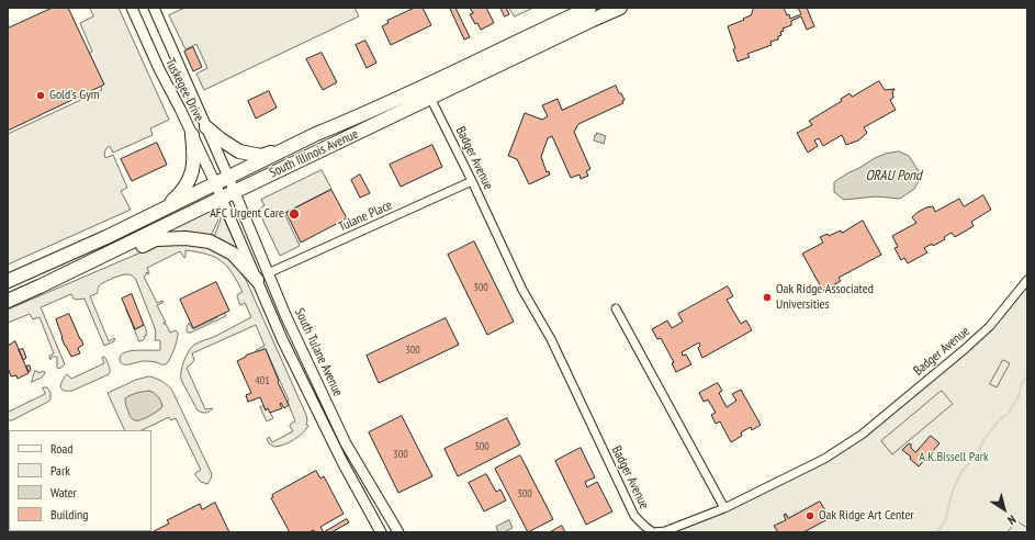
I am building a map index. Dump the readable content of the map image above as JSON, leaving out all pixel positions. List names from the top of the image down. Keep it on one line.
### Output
{"streets":{"highway":["South Illinois Avenue"],"main road":["Tuskegee Drive","South Tulane Avenue"],"street":["Badger Avenue","Tulane Place"]},"crossings":[["Tuskegee Drive","South Illinois Avenue"],["Tuskegee Drive","South Tulane Avenue"],["South Illinois Avenue","Badger Avenue"],["South Illinois Avenue","South Tulane Avenue"],["Badger Avenue","Tulane Place"],["Tulane Place","South Tulane Avenue"]],"water":["ORAU Pond"],"parks":["A.K.Bissell Park"],"places":["Gold's Gym","AFC Urgent Care","Oak Ridge Associated Universities","Oak Ridge Art Center"],"house_numbers":["300","300","401","300","300","300"],"legend":["Road","Park","Water","Building"],"north":"bottom right"}
